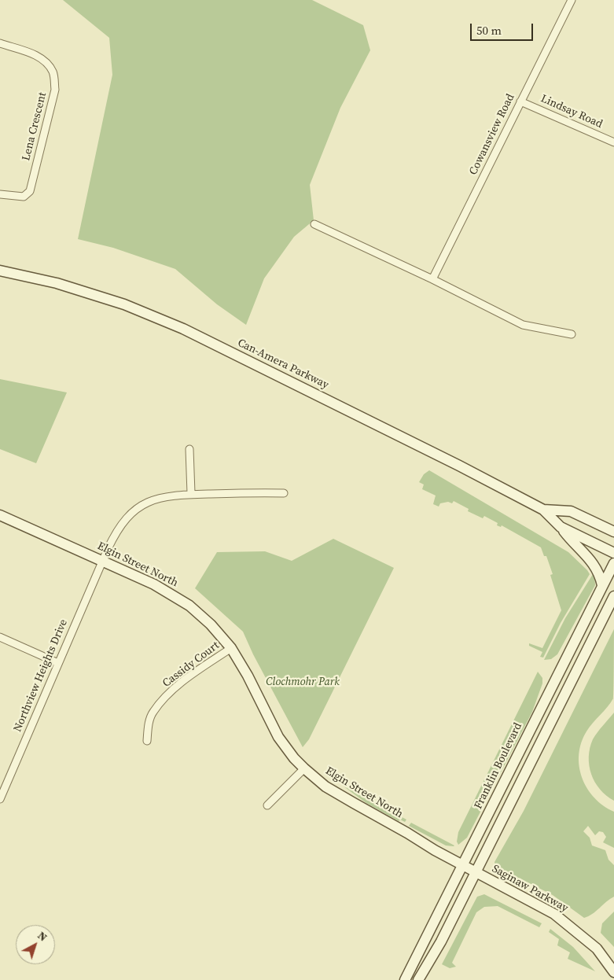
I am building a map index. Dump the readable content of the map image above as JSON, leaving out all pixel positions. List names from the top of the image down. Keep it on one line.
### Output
{"streets":{"main road":["Can-Amera Parkway","Elgin Street North","Franklin Boulevard","Saginaw Parkway"],"street":["Lindsay Road","Lena Crescent","Cowansview Road","Cassidy Court","Northview Heights Drive"]},"crossings":[["Lindsay Road","Cowansview Road"],["Elgin Street North","Cassidy Court"],["Elgin Street North","Northview Heights Drive"],["Elgin Street North","Franklin Boulevard"],["Elgin Street North","Saginaw Parkway"],["Franklin Boulevard","Saginaw Parkway"]],"parks":["Clochmohr Park"],"scale_bar":"50 m","north":"top right"}
